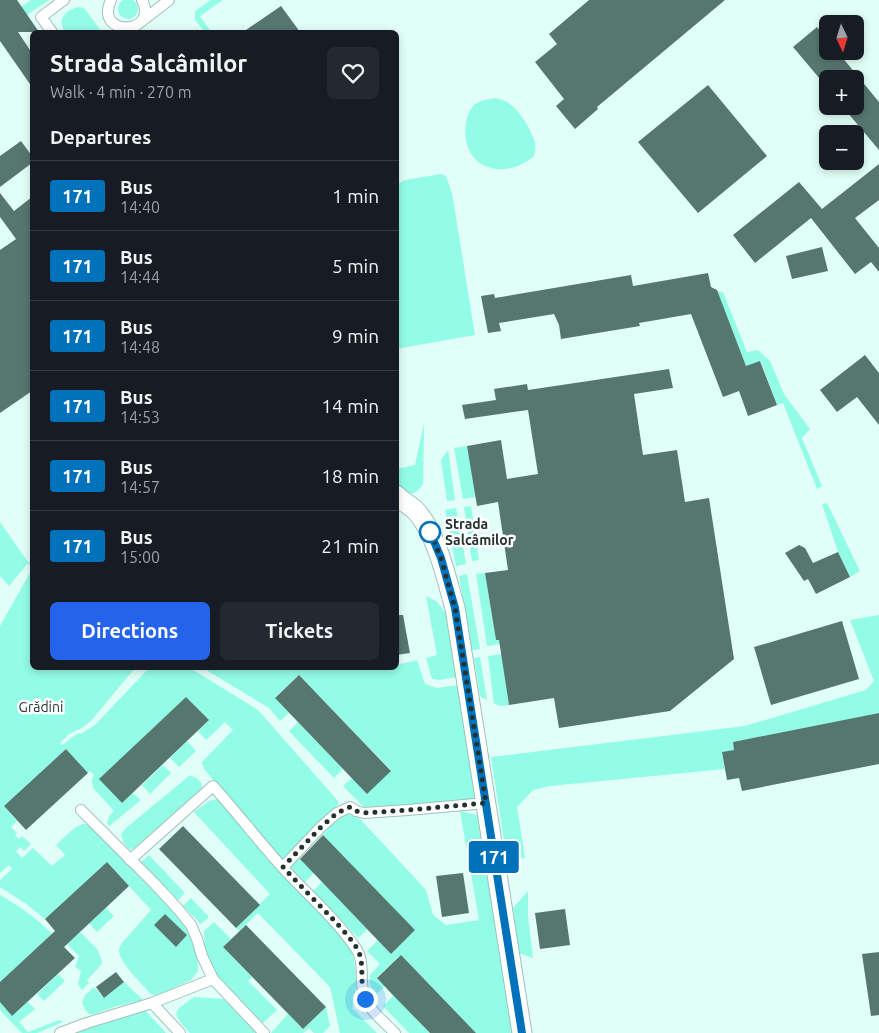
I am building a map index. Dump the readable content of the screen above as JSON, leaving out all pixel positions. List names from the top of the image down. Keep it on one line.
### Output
{"parks":["Grădini"],"places":["Strada Salcâmilor"],"lines":["bus line 171"],"north":"bottom","page":{"on_map":"171","map_buttons":["+","−"],"heading":[["Strada Salcâmilor","Walk · 4 min · 270 m"],"Departures"],"list":[{"mark":"171","name":"Bus","note":"14:40","value":"1 min"},{"mark":"171","name":"Bus","note":"14:44","value":"5 min"},{"mark":"171","name":"Bus","note":"14:48","value":"9 min"},{"mark":"171","name":"Bus","note":"14:53","value":"14 min"},{"mark":"171","name":"Bus","note":"14:57","value":"18 min"},{"mark":"171","name":"Bus","note":"15:00","value":"21 min"}],"buttons":["Directions","Tickets"]}}
